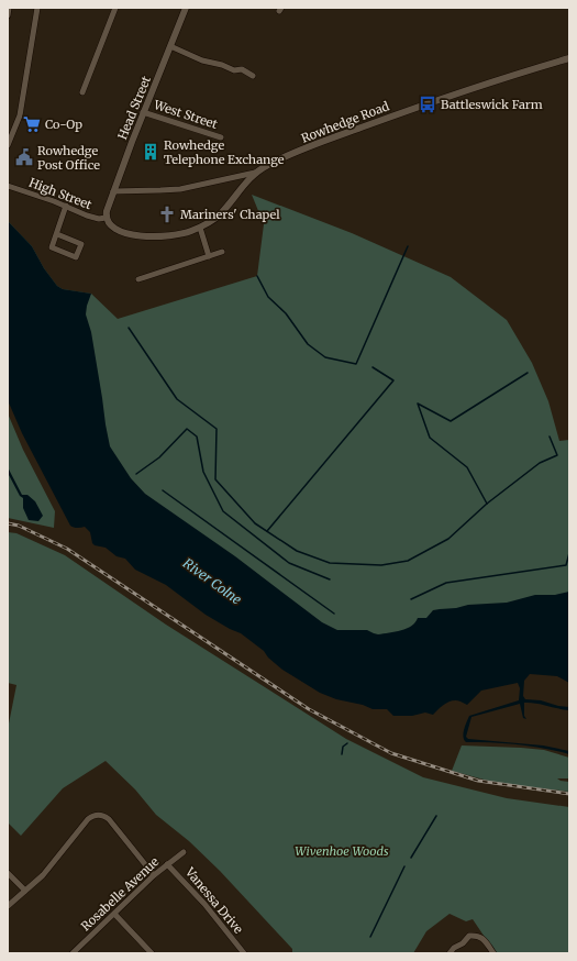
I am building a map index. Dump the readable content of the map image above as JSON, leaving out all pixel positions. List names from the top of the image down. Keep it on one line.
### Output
{"streets":{"street":["Head Street","West Street","Rowhedge Road","High Street","Rosabelle Avenue","Vanessa Drive"]},"crossings":[["Head Street","West Street"],["Head Street","Rowhedge Road"],["Head Street","High Street"],["Rowhedge Road","High Street"],["Rosabelle Avenue","Vanessa Drive"]],"water":["River Colne"],"parks":["Wivenhoe Woods"],"places":{"bus stop":["Battleswick Farm"],"supermarket":["Co-Op"],"building":["Rowhedge Telephone Exchange"],"public building":["Rowhedge Post Office"],"church":["Mariners' Chapel"]}}
